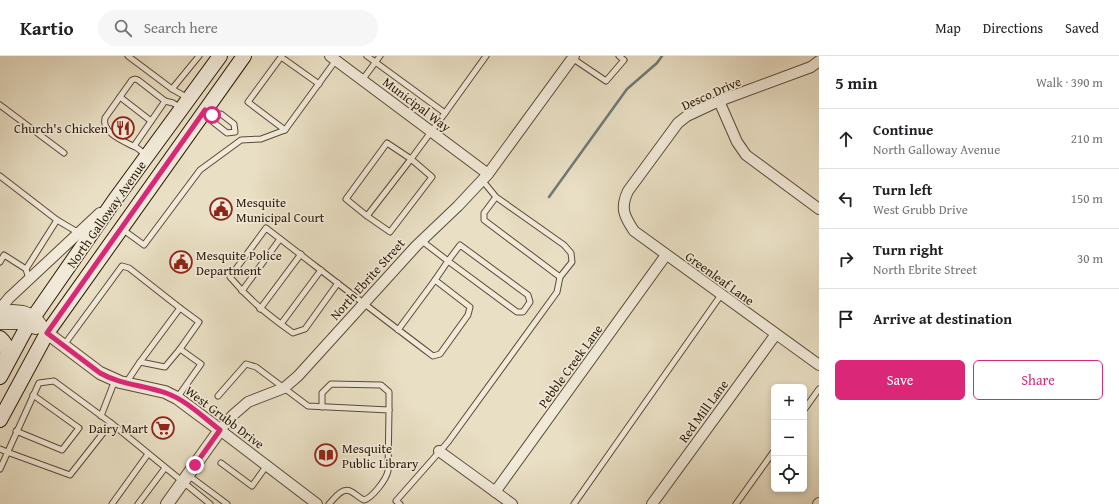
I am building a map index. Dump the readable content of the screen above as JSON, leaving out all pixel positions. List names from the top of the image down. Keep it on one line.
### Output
{"streets":{"main road":["North Galloway Avenue"],"street":["Desco Drive","Municipal Way","Greenleaf Lane","North Ebrite Street","Pebble Creek Lane","Red Mill Lane","West Grubb Drive"]},"crossings":[["Desco Drive","Greenleaf Lane"],["Municipal Way","North Ebrite Street"],["North Galloway Avenue","West Grubb Drive"],["Greenleaf Lane","Pebble Creek Lane"],["Greenleaf Lane","Red Mill Lane"],["North Ebrite Street","West Grubb Drive"]],"places":{"restaurant":["Church's Chicken"],"public building":["Mesquite Municipal Court","Mesquite Police Department"],"supermarket":["Dairy Mart"],"library":["Mesquite Public Library"]},"page":{"header":"Kartio","search":"Search here","nav":["Map","Directions","Saved"],"heading":["5 min","Walk · 390 m"],"list":[["Continue","North Galloway Avenue","210 m"],["Turn left","West Grubb Drive","150 m"],["Turn right","North Ebrite Street","30 m"],"Arrive at destination"],"buttons":["Save","Share"],"map_buttons":["+","−"]}}
